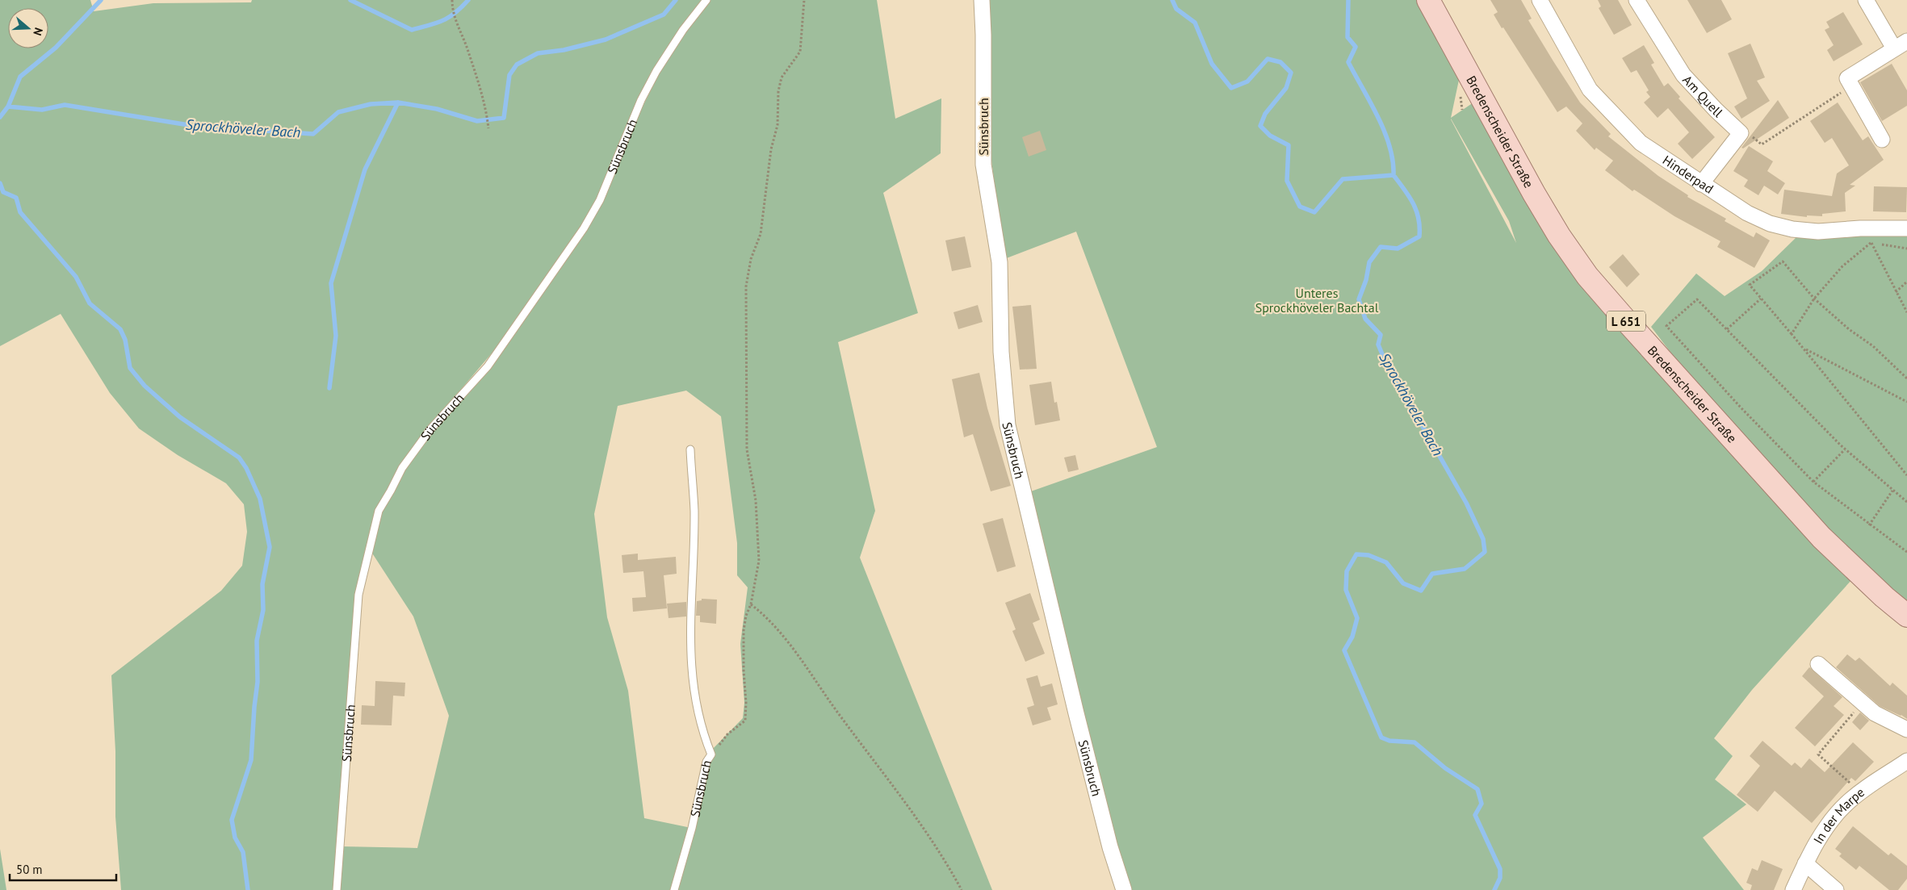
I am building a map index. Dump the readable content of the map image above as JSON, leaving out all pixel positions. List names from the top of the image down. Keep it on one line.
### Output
{"streets":{"main road":["Bredenscheider Straße","L 651"],"street":["Am Quell","Sünsbruch","Hinderpad","In der Marpe"]},"crossings":[["Am Quell","Hinderpad"]],"water":["Sprockhöveler Bach"],"parks":["Unteres Sprockhöveler Bachtal"],"scale_bar":"50 m","north":"right"}
